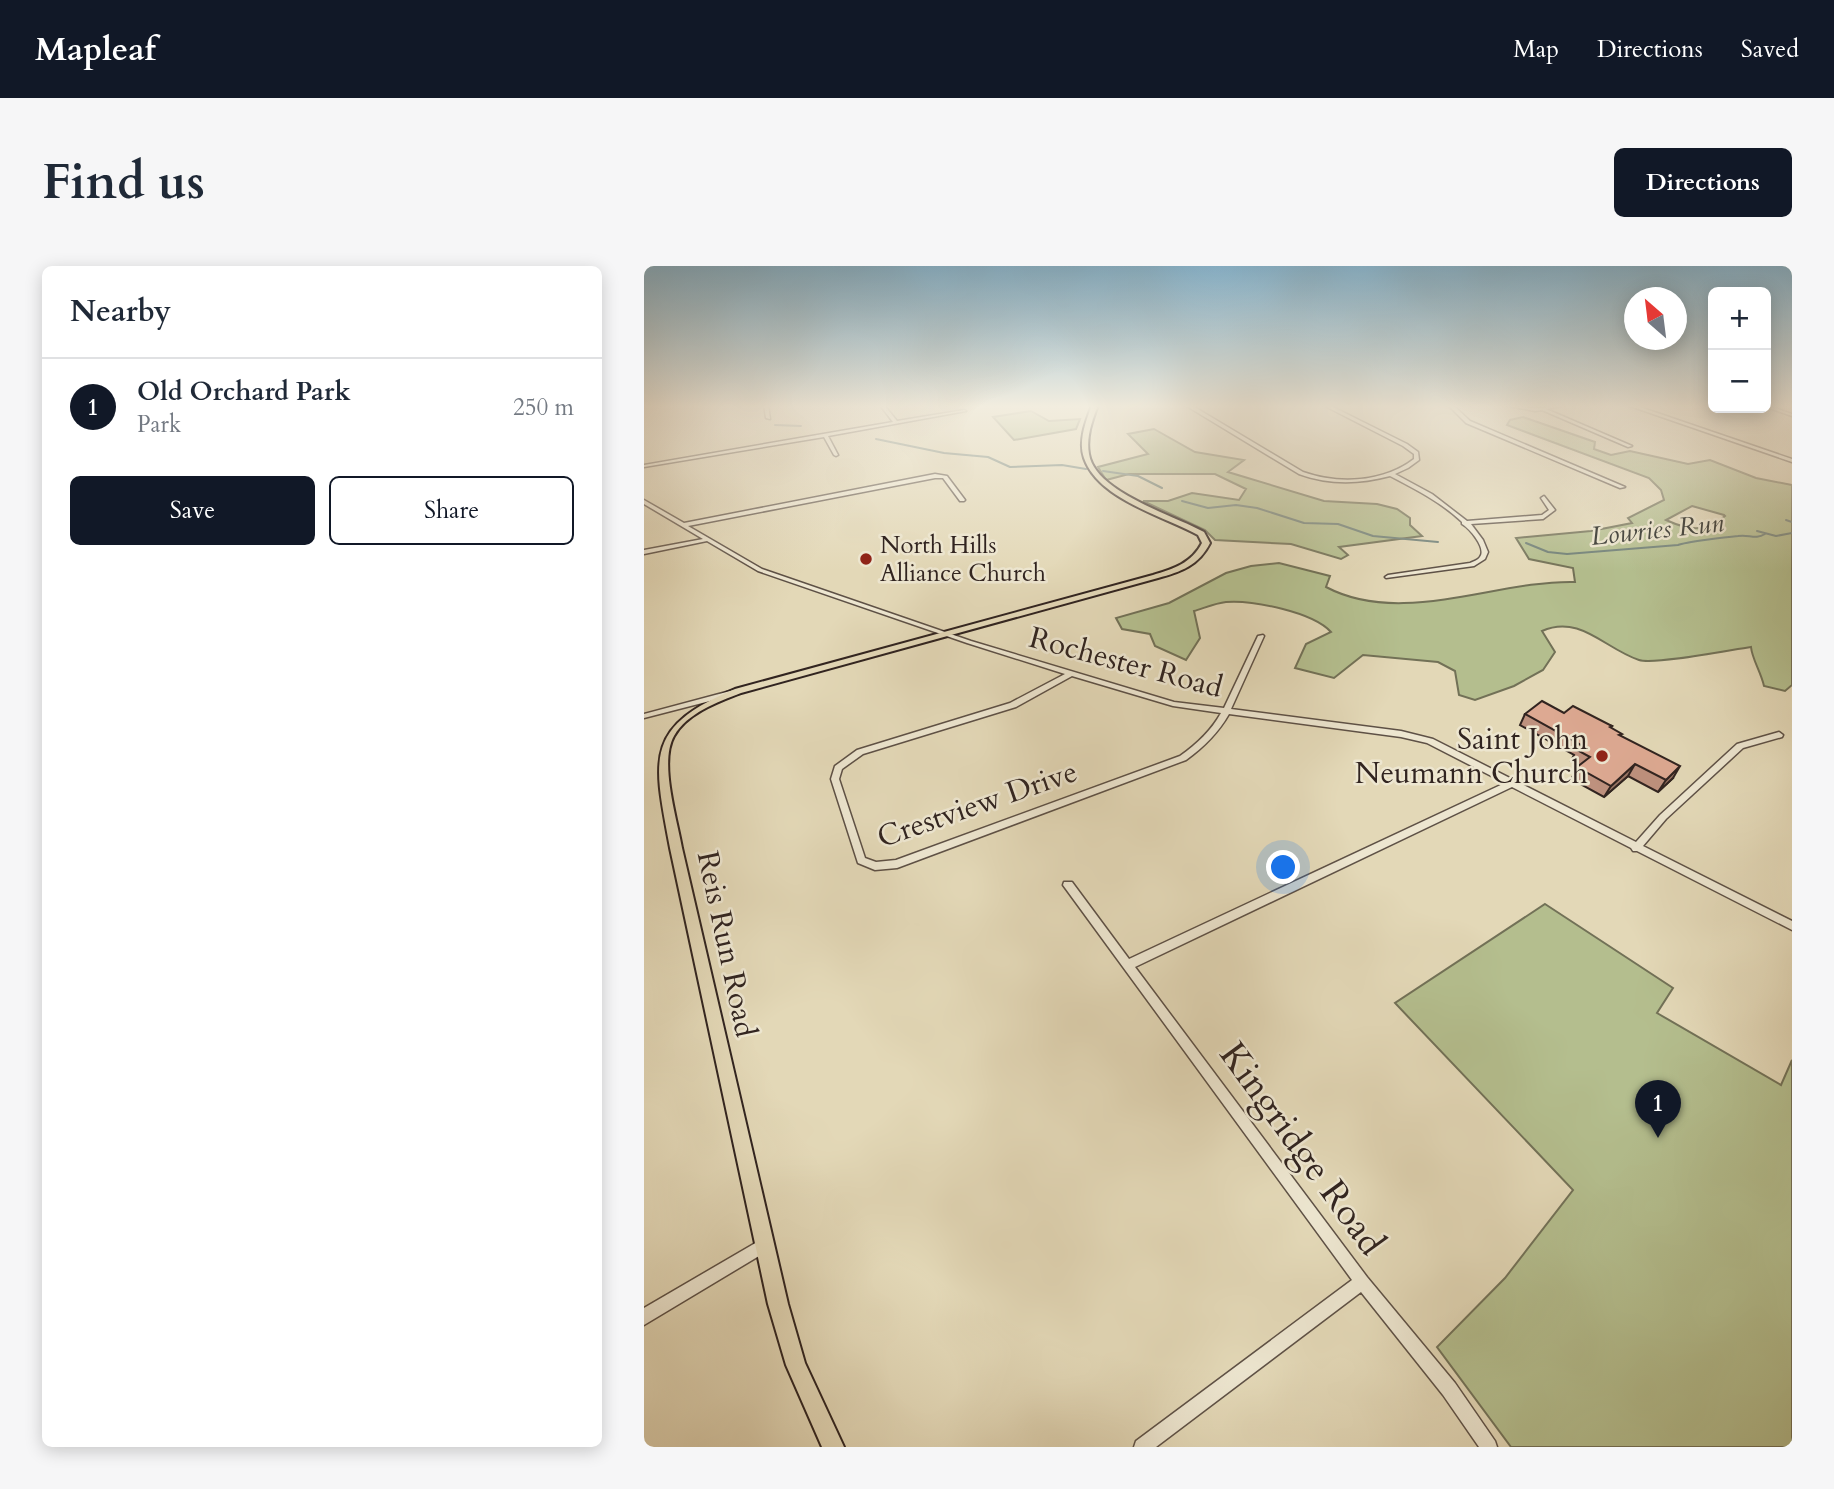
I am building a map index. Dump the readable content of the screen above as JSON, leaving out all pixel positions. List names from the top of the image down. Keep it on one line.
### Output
{"streets":{"main road":["Reis Run Road"],"street":["Rochester Road","Crestview Drive","Kingridge Road"]},"crossings":[["Rochester Road","Crestview Drive"],["Rochester Road","Reis Run Road"]],"water":["Lowries Run"],"places":["North Hills Alliance Church","Saint John Neumann Church"],"north":"top left","page":{"header":"Mapleaf","nav":["Map","Directions","Saved"],"buttons":["Directions",["Save","Share"]],"title":"Find us","heading":"Nearby","map_buttons":["+","−"],"list":[{"mark":"1","name":"Old Orchard Park","note":"Park","value":"250 m"}],"pins":"1"}}
